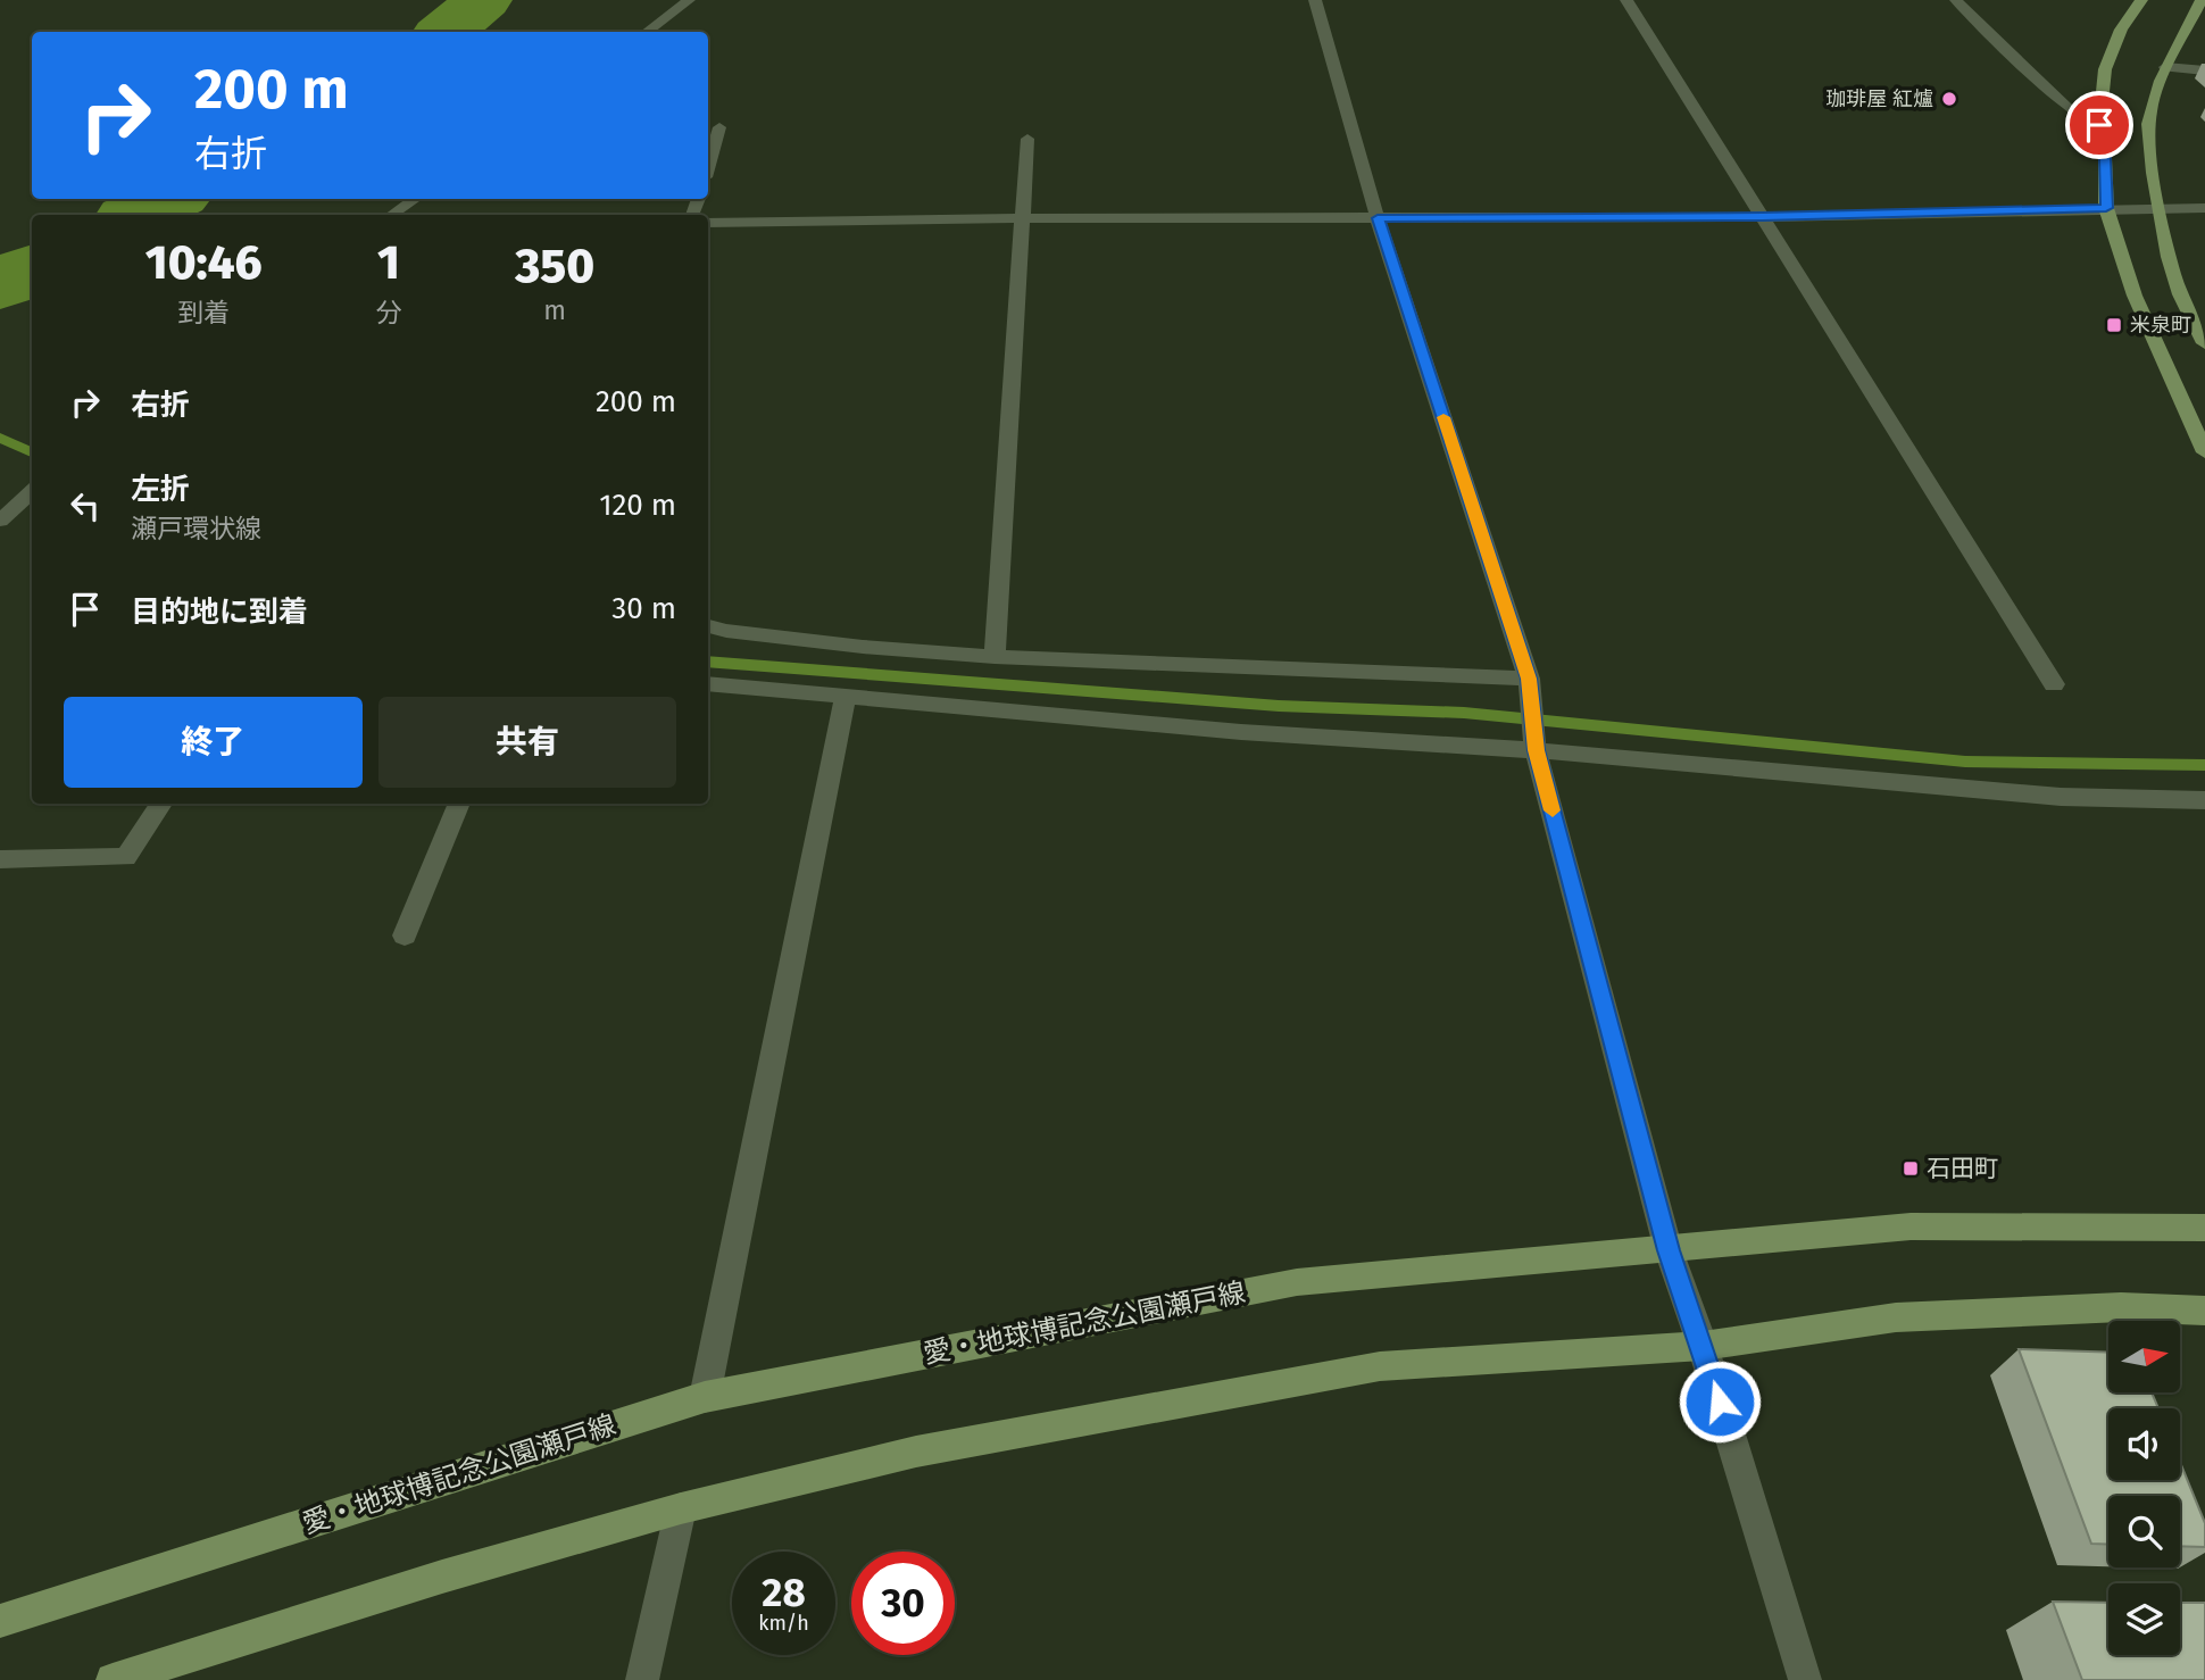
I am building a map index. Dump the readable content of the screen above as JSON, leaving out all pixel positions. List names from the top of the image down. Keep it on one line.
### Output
{"streets":{"main road":["愛・地球博記念公園瀬戸線"]},"places":{"other":["珈琲屋 紅爐"],"transit":["米泉町","石田町"]},"north":"right","page":{"turn":["200 m","右折"],"eta":["10:46","到着","1","分","350","m"],"list":[{"name":"右折","value":"200 m"},{"name":"左折","note":"瀬戸環状線","value":"120 m"},{"name":"目的地に到着","value":"30 m"}],"buttons":["終了","共有"],"speed":"28 km/h","limit":"30"}}
